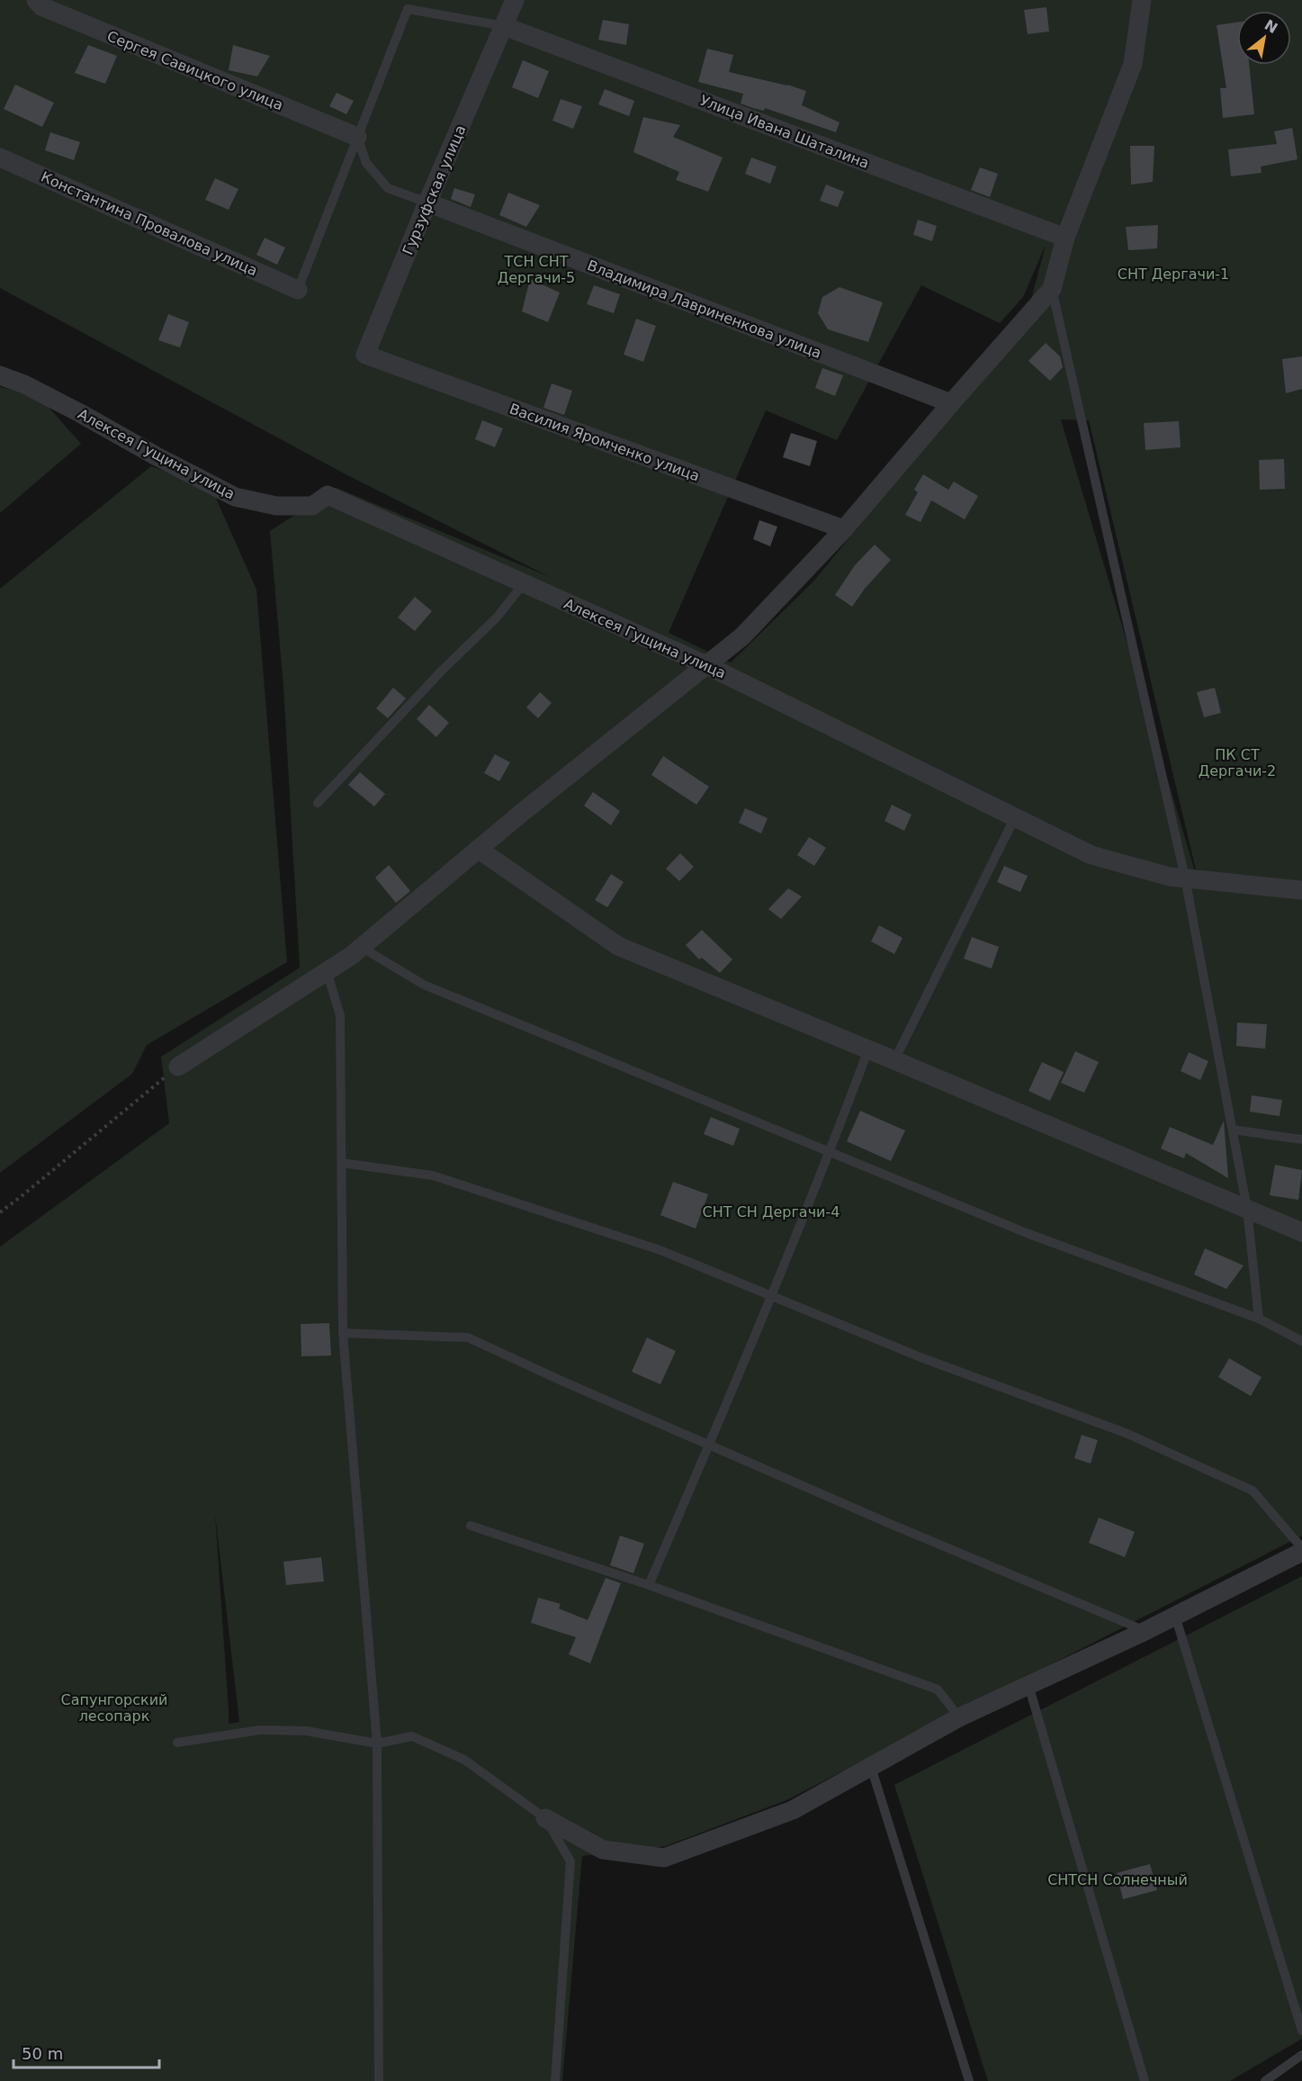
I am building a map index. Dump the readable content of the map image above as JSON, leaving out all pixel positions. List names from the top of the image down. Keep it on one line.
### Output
{"streets":{"street":["Сергея Савицкого улица","Улица Ивана Шаталина","Гурзуфская улица","Константина Провалова улица","Владимира Лавриненкова улица","Василия Яромченко улица","Алексея Гущина улица"]},"crossings":[["Улица Ивана Шаталина","Гурзуфская улица"],["Гурзуфская улица","Владимира Лавриненкова улица"],["Гурзуфская улица","Василия Яромченко улица"]],"parks":["ТСН СНТ Дергачи-5","СНТ Дергачи-1","ПК СТ Дергачи-2","СНТ СН Дергачи-4","Сапунгорский лесопарк","СНТСН Солнечный"],"scale_bar":"50 m","north":"top right"}
